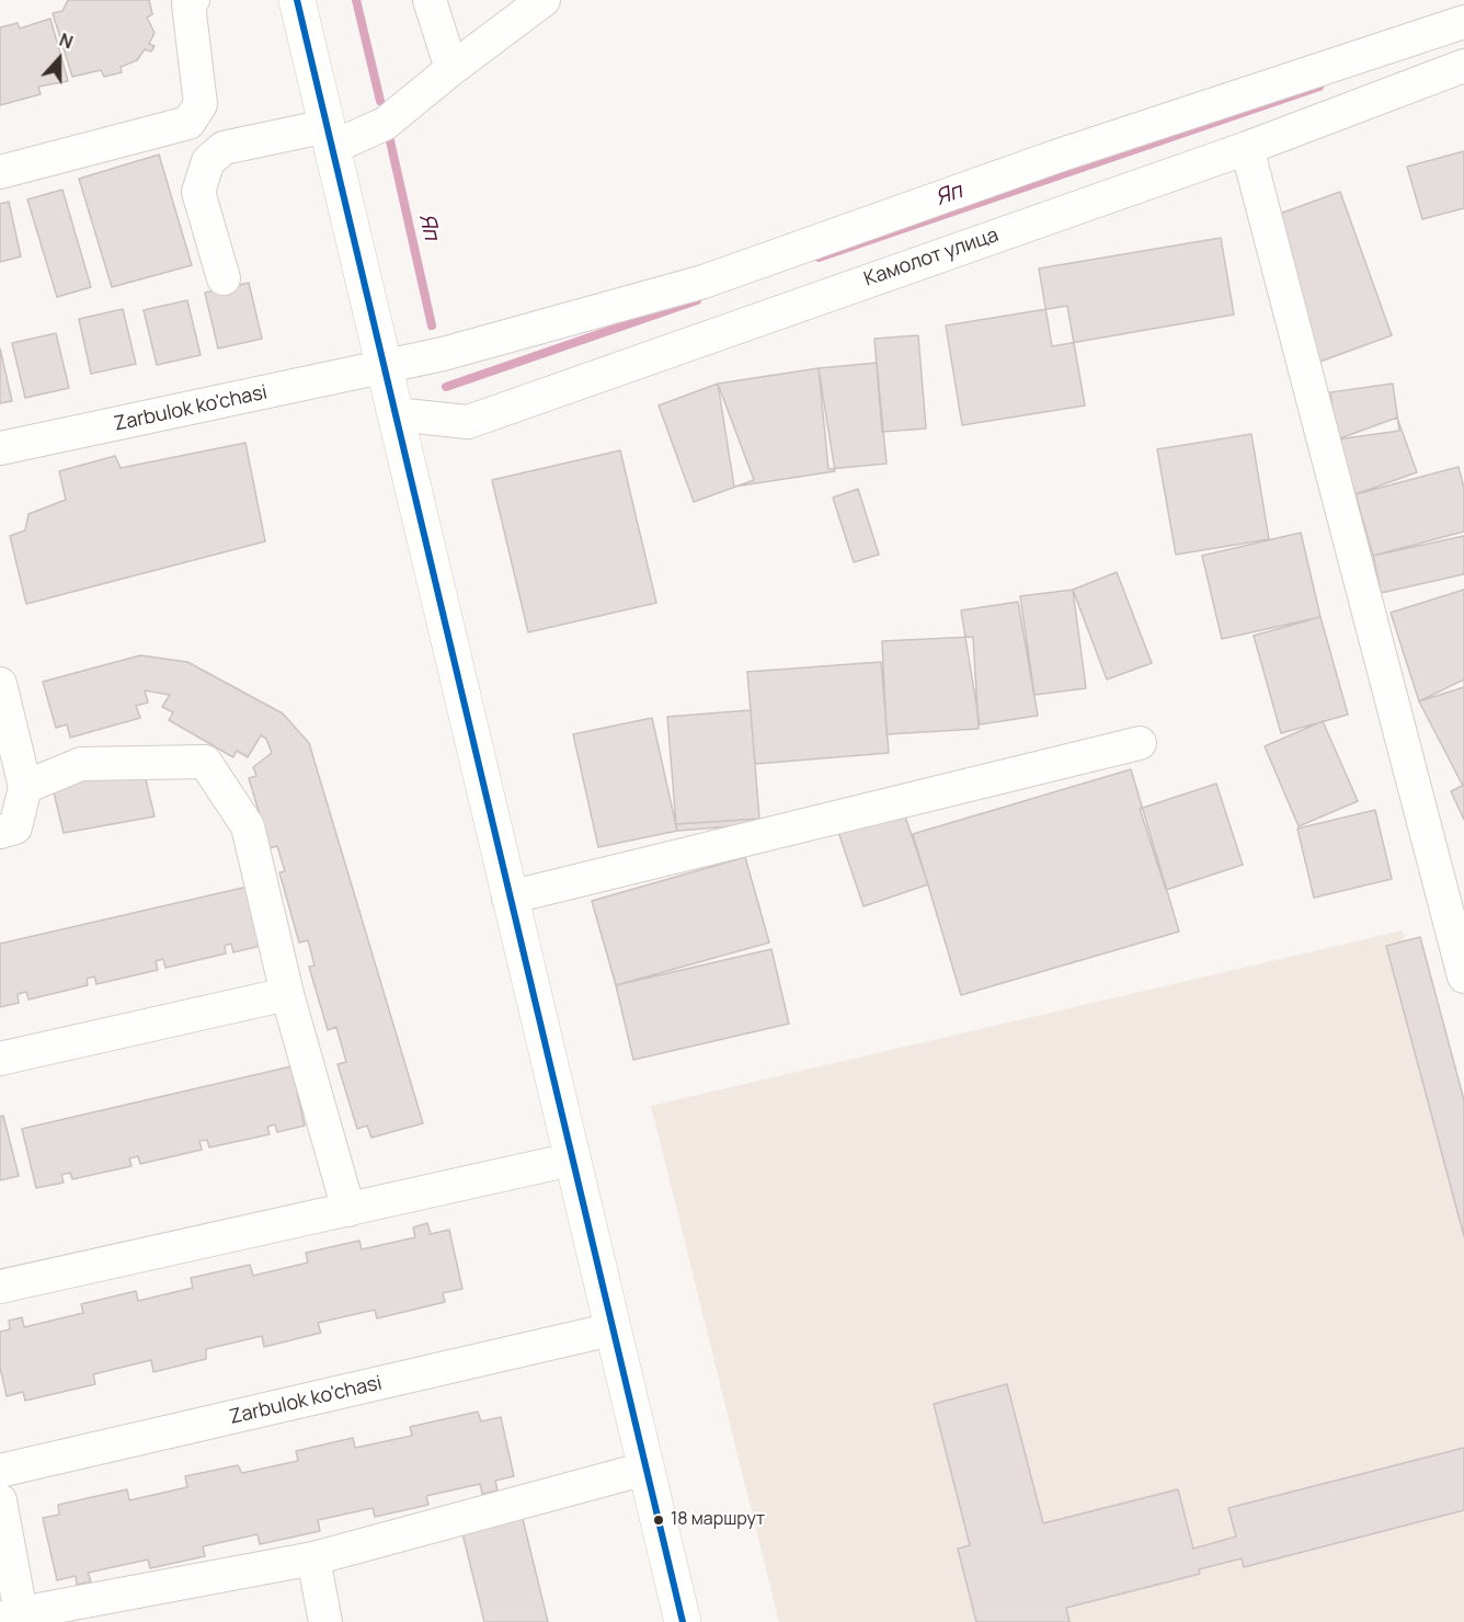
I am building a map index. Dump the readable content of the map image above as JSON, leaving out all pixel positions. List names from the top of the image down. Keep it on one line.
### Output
{"streets":{"street":["Камолот улица","Zarbulok ko'chasi"]},"water":["Яп"],"places":["18 маршрут"],"north":"top"}
